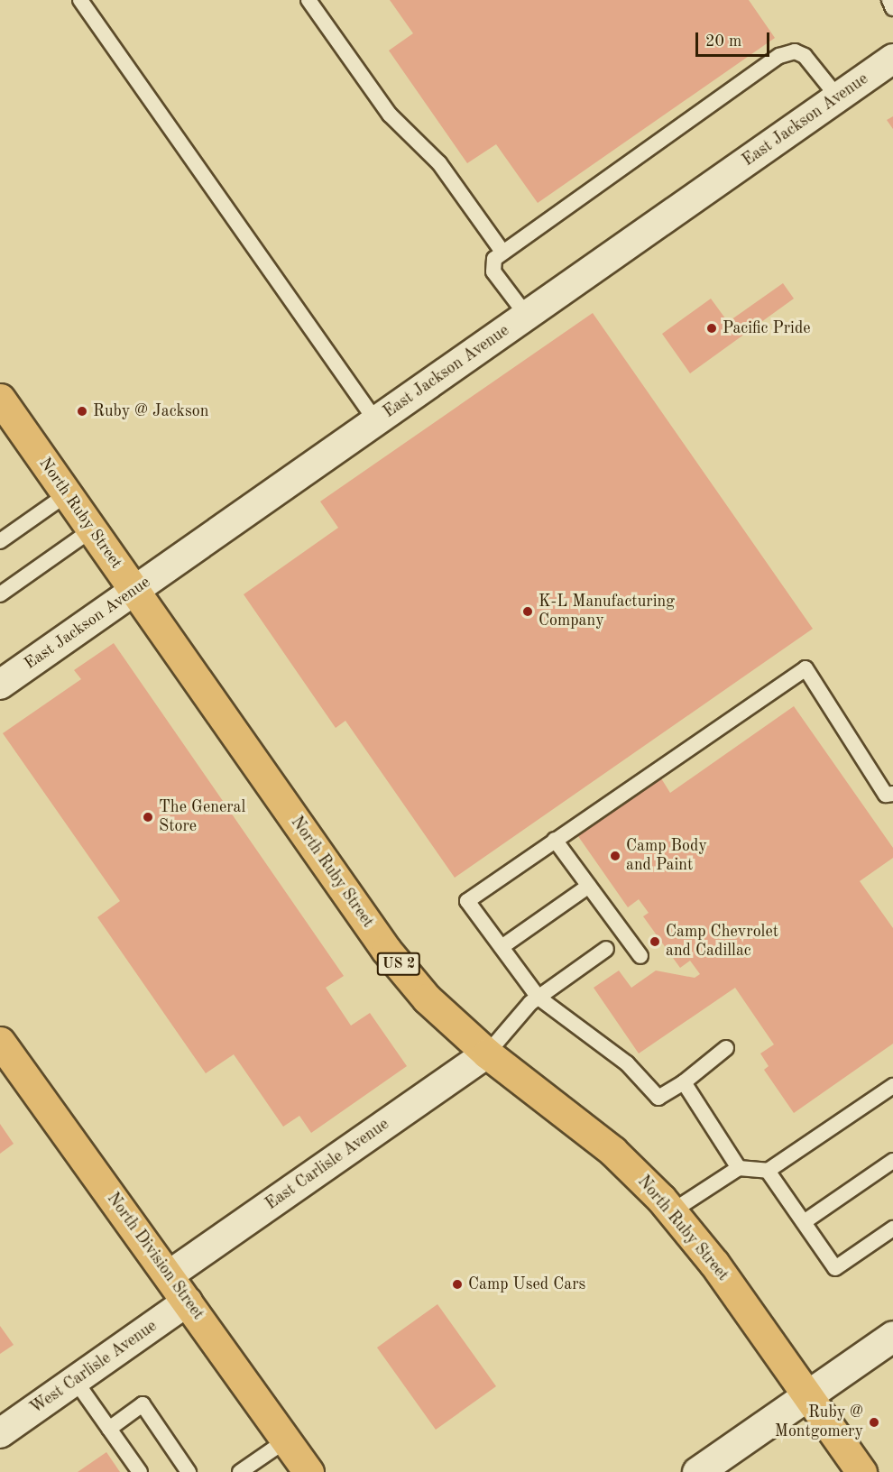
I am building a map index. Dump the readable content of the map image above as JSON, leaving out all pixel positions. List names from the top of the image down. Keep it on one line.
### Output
{"streets":{"main road":["North Ruby Street","US 2","North Division Street"],"street":["East Jackson Avenue","East Carlisle Avenue","West Carlisle Avenue"]},"crossings":[["East Jackson Avenue","North Ruby Street"],["North Ruby Street","East Carlisle Avenue"],["East Carlisle Avenue","North Division Street"],["North Division Street","West Carlisle Avenue"]],"places":["Pacific Pride","Ruby @ Jackson","K-L Manufacturing Company","The General Store","Camp Body and Paint","Camp Chevrolet and Cadillac","Camp Used Cars","Ruby @ Montgomery"],"scale_bar":"20 m"}
